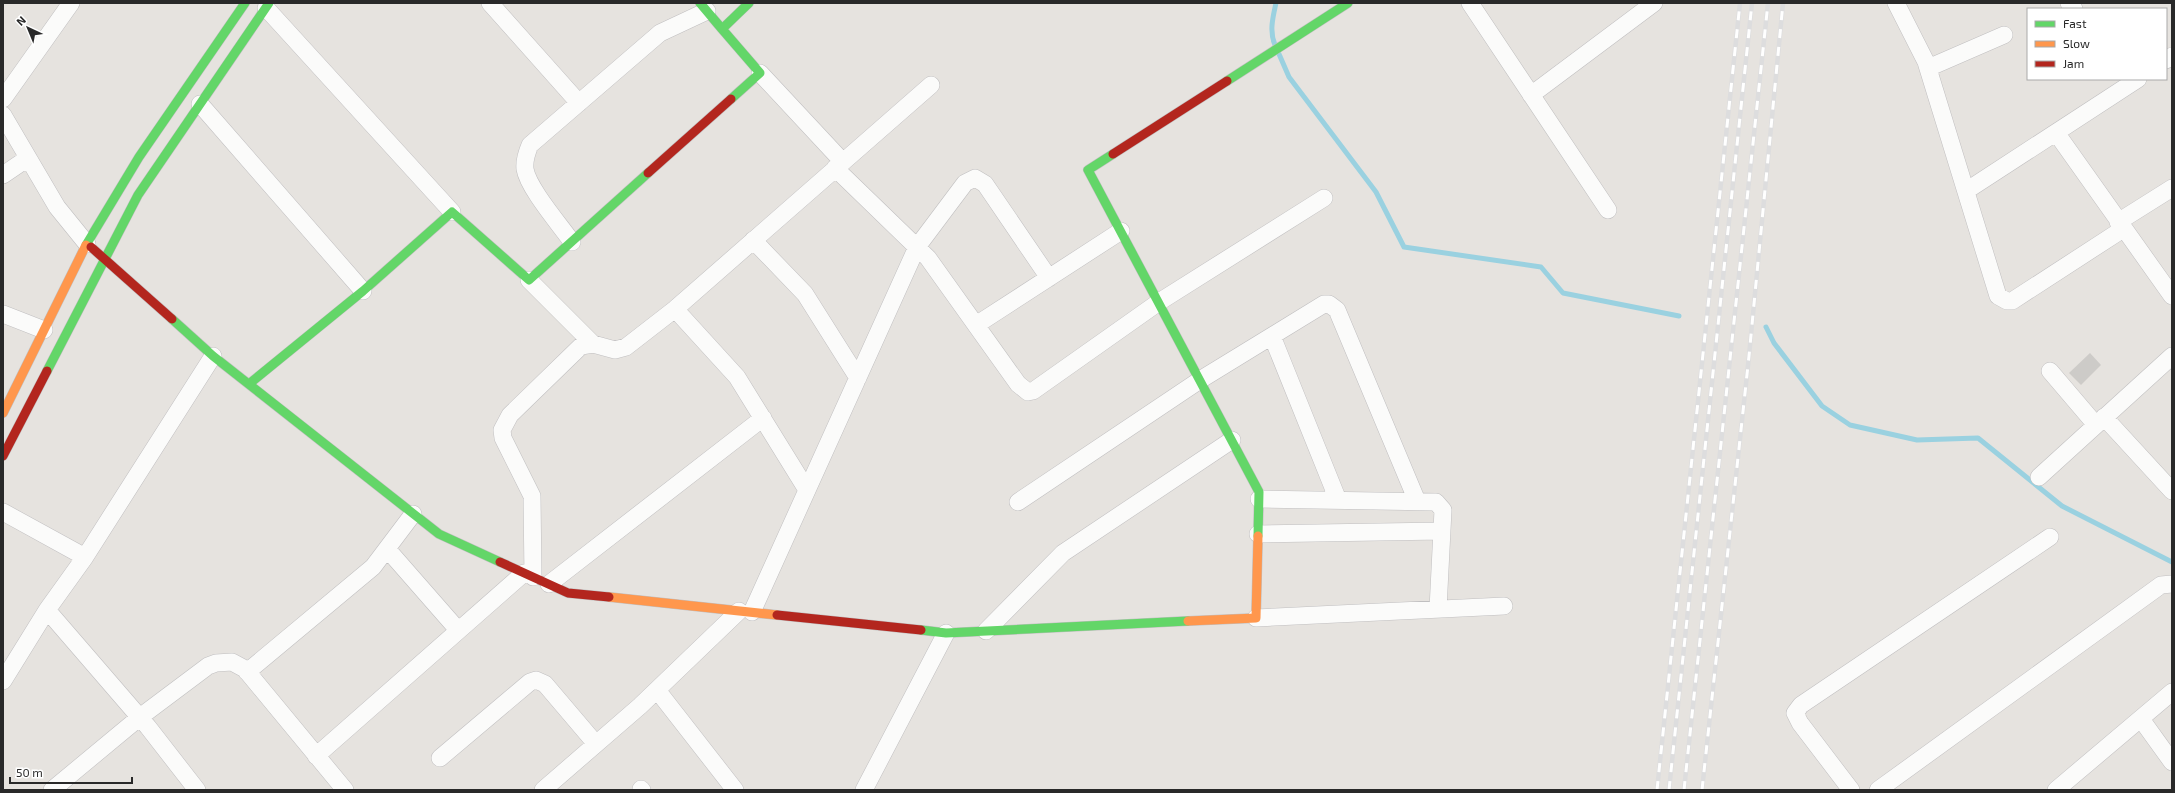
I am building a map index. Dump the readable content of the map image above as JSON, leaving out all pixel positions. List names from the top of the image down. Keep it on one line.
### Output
{"legend":["Fast","Slow","Jam"],"scale_bar":"50 m","north":"top left"}
